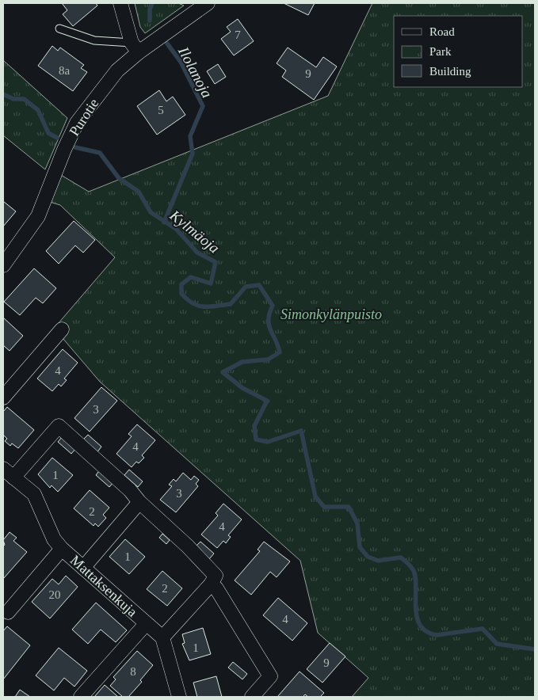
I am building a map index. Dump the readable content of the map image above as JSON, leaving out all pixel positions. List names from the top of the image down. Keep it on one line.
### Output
{"streets":{"street":["Purotie","Mattaksenkuja"]},"water":["Ilolanoja","Kylmäoja"],"parks":["Simonkylänpuisto"],"house_numbers":["7","8a","9","5","4","3","4","1","3","2","4","1","2","20","4","1","9","8"],"legend":["Road","Park","Building"]}
